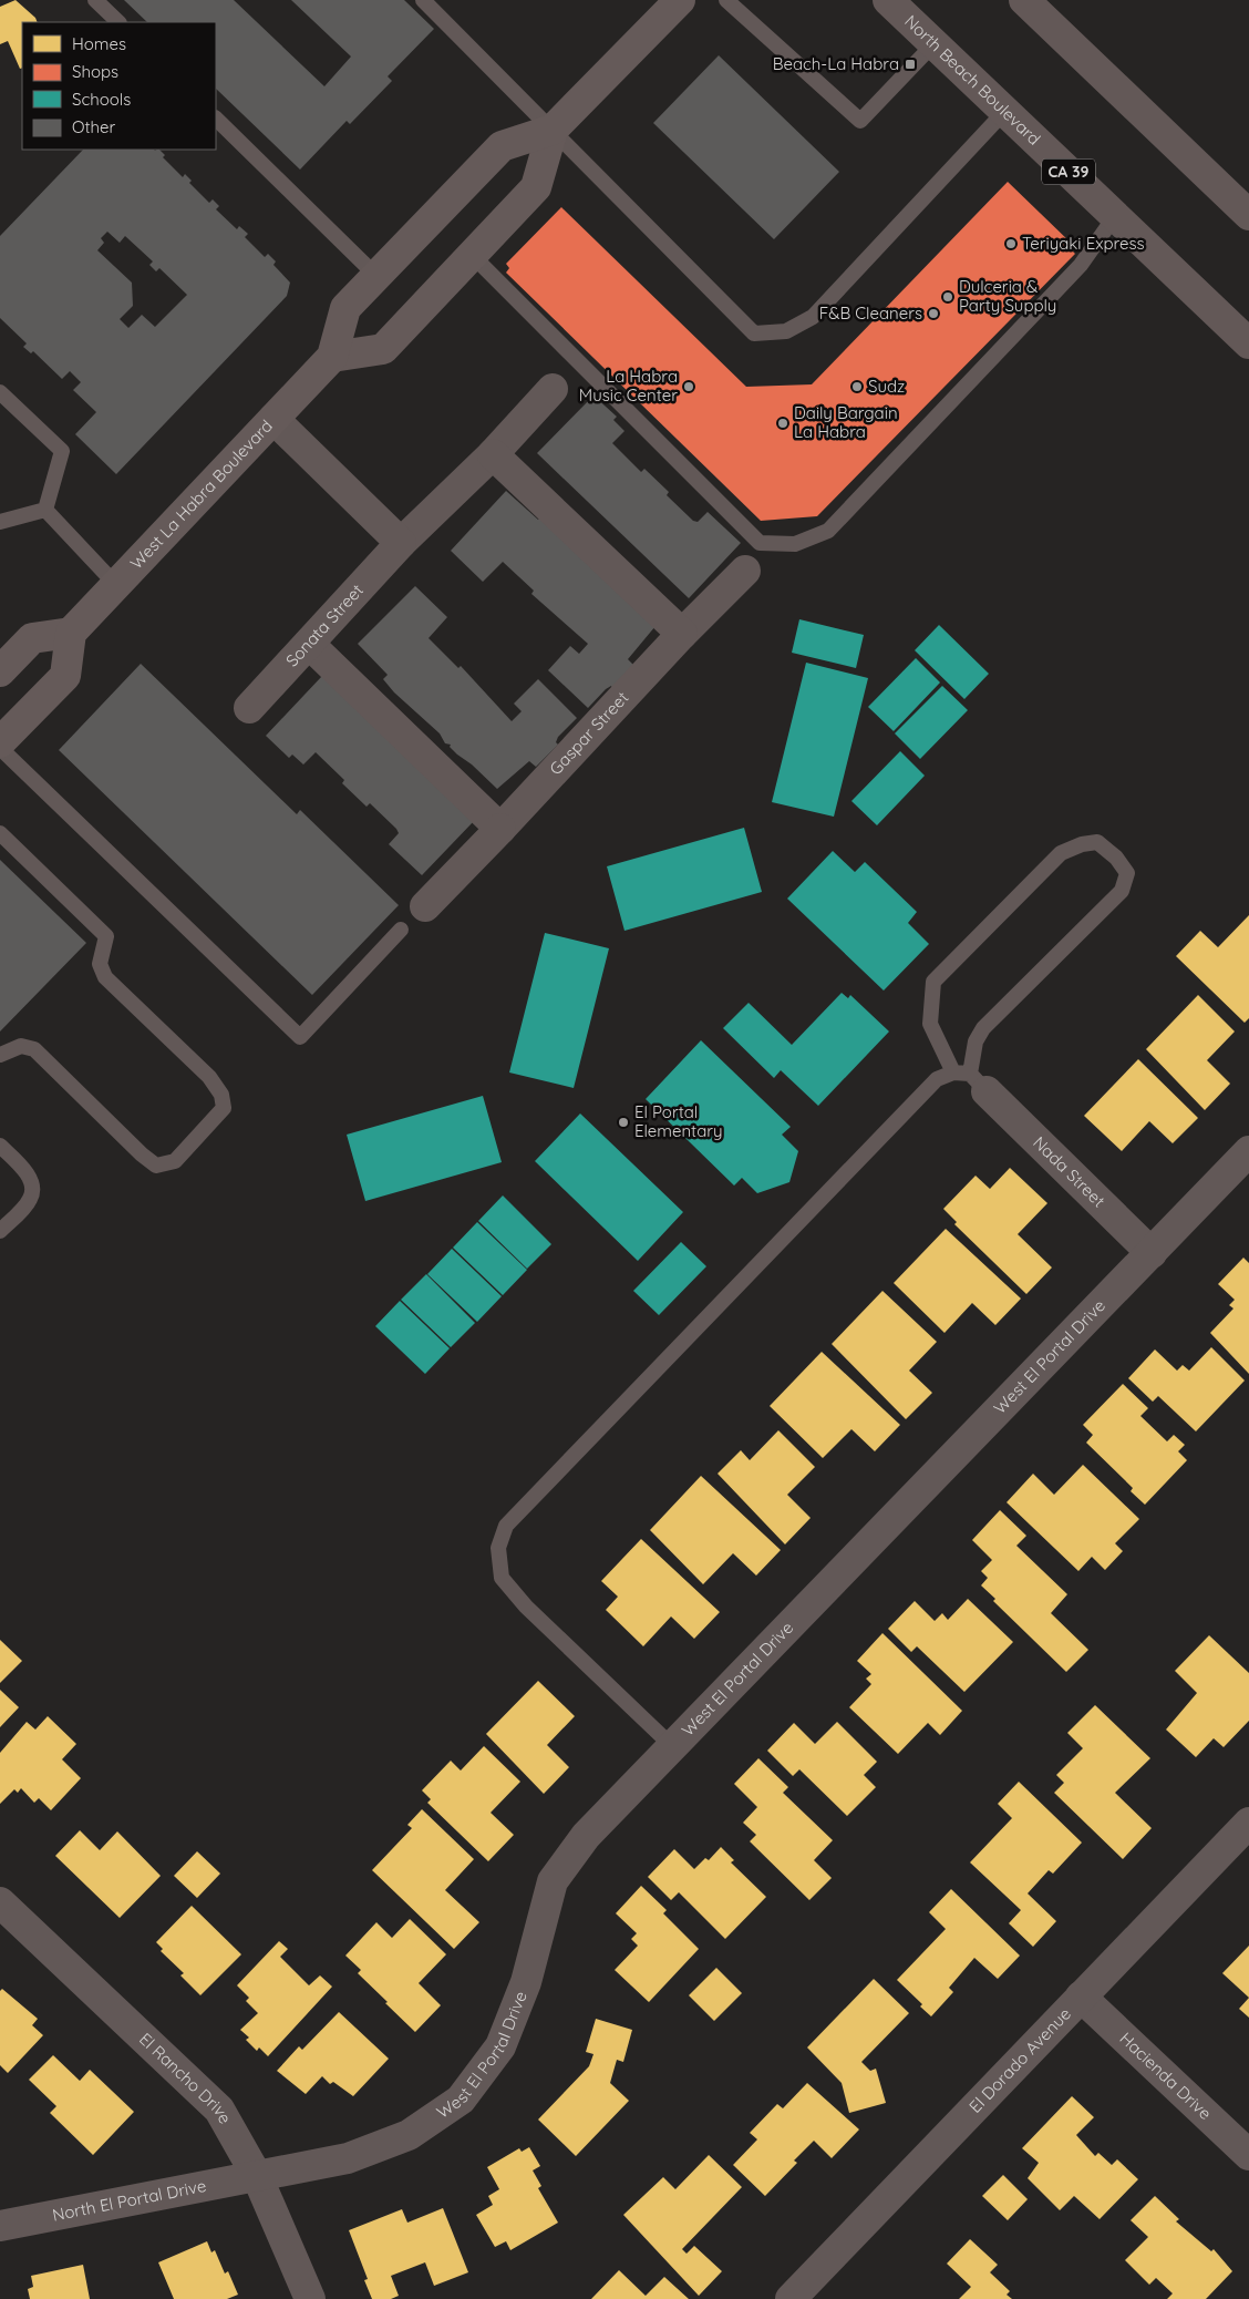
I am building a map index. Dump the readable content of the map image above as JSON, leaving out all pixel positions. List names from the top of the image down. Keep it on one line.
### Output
{"streets":{"main road":["North Beach Boulevard","CA 39","West La Habra Boulevard"],"street":["Sonata Street","Gaspar Street","Nada Street","West El Portal Drive","El Dorado Avenue","Hacienda Drive","El Rancho Drive","North El Portal Drive"]},"crossings":[["Nada Street","West El Portal Drive"],["West El Portal Drive","El Rancho Drive"],["West El Portal Drive","North El Portal Drive"],["El Dorado Avenue","Hacienda Drive"],["El Rancho Drive","North El Portal Drive"]],"places":{"transit":["Beach-La Habra"],"other":["Teriyaki Express","Dulceria & Party Supply","F&B Cleaners","La Habra Music Center","Sudz","Daily Bargain La Habra","El Portal Elementary"]},"legend":["Homes","Shops","Schools","Other"]}
